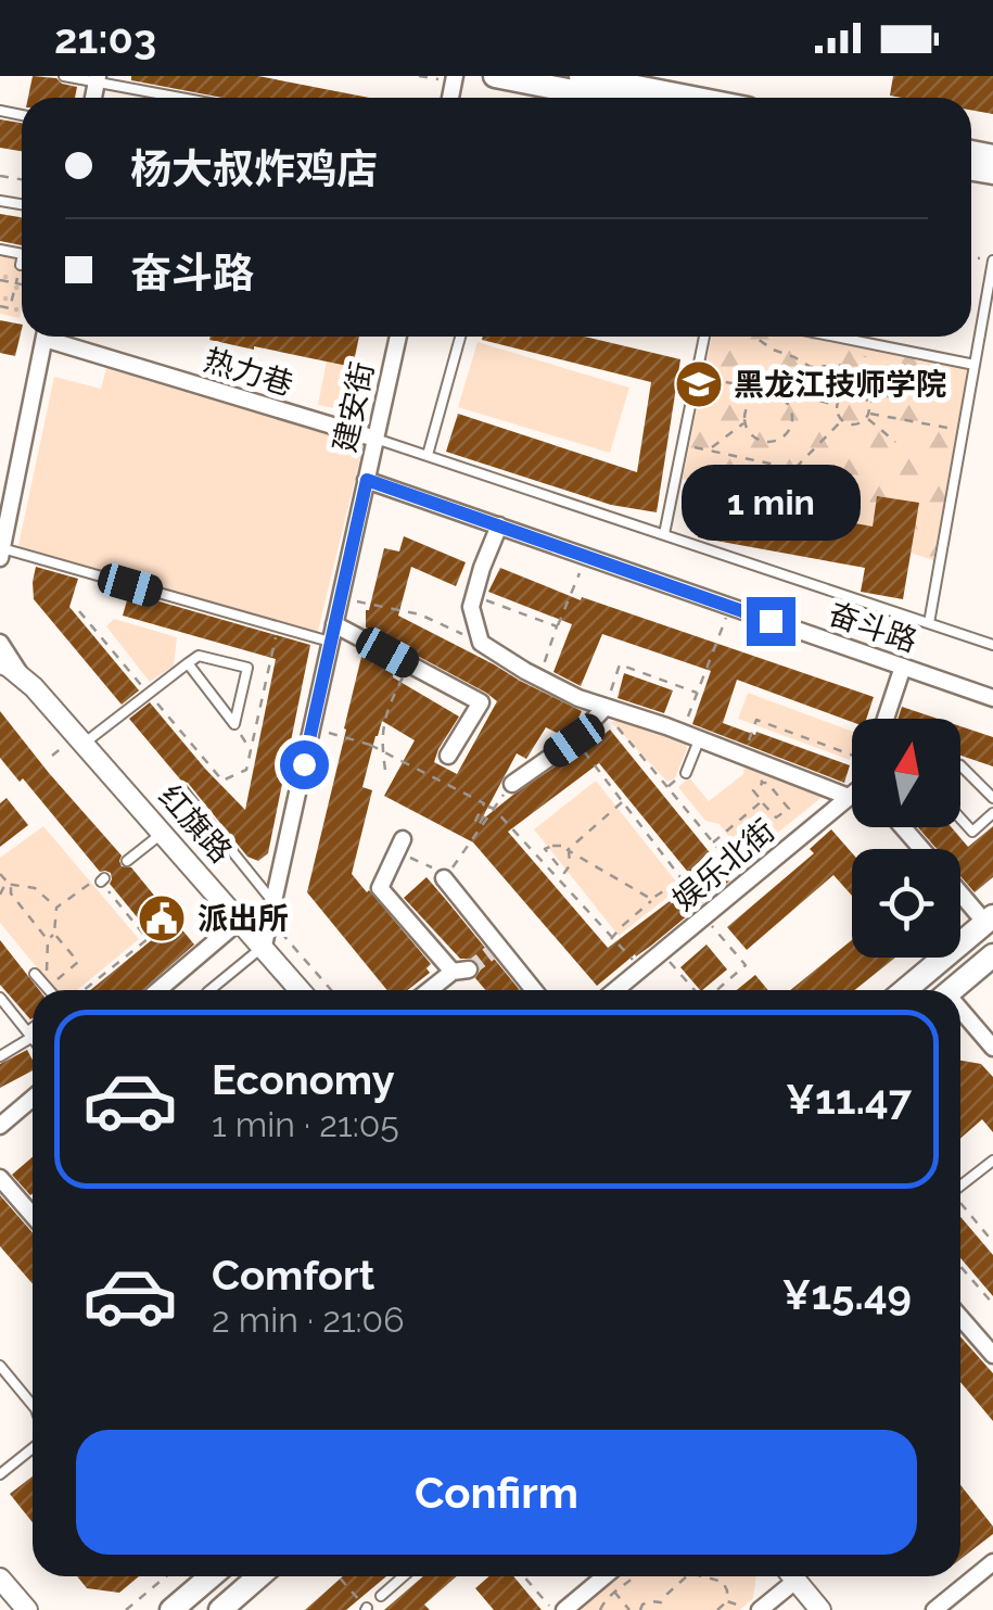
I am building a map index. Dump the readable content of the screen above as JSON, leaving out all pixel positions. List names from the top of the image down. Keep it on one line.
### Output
{"streets":{"street":["热力巷","建安街","奋斗路","红旗路","娱乐北街"]},"crossings":[["热力巷","建安街"],["建安街","奋斗路"],["建安街","红旗路"]],"places":{"school or university":["黑龙江技师学院"],"public building":["派出所"]},"north":"top","page":{"status":"21:03","banner":["杨大叔炸鸡店","奋斗路"],"bubble":"1 min","list":[{"name":"Economy","note":"1 min · 21:05","value":"¥11.47"},{"name":"Comfort","note":"2 min · 21:06","value":"¥15.49"}],"buttons":"Confirm"}}
